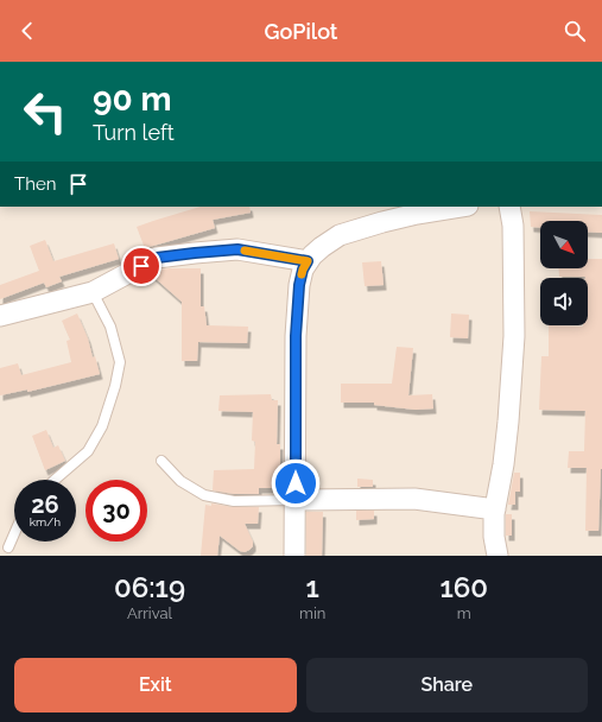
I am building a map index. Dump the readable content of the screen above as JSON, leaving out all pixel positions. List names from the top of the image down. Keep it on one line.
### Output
{"north":"bottom right","page":{"header":"GoPilot","turn":["90 m","Turn left"],"then":"Then","speed":"26 km/h","limit":"30","eta":["06:19","Arrival","1","min","160","m"],"buttons":["Exit","Share"]}}
